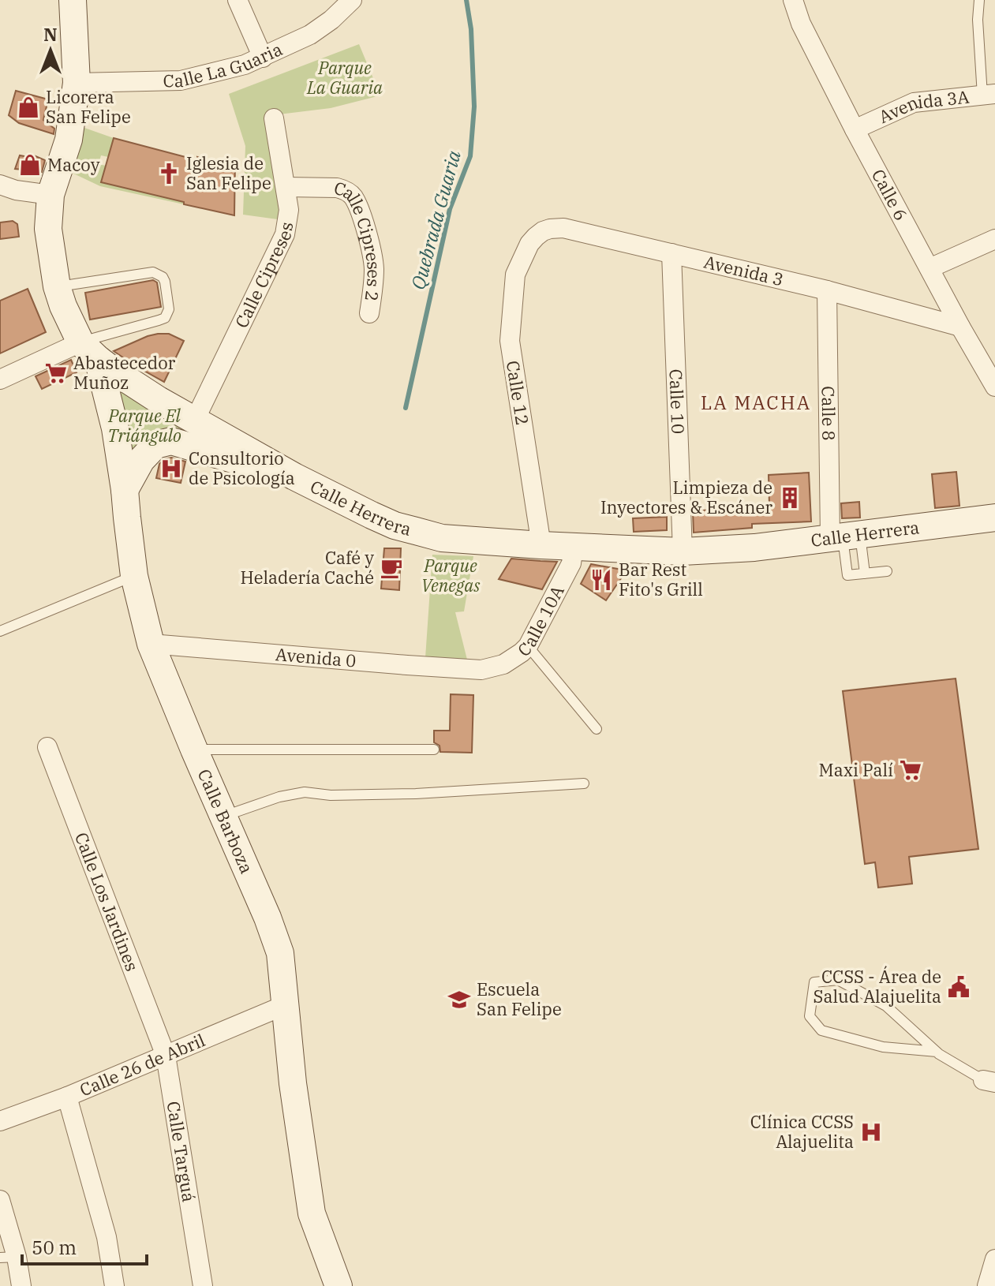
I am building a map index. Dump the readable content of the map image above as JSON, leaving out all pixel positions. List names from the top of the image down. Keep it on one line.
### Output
{"streets":{"street":["Calle La Guaria","Avenida 3A","Calle 6","Calle Cipreses 2","Avenida 3","Calle Cipreses","Calle 12","Calle 10","Calle 8","Calle Herrera","Calle 10A","Avenida 0","Calle Barboza","Calle Los Jardines","Calle 26 de Abril","Calle Targuá"]},"crossings":[["Calle La Guaria","Calle Herrera"],["Avenida 3A","Calle 6"],["Calle 6","Avenida 3"],["Calle Cipreses 2","Calle Cipreses"],["Avenida 3","Calle 12"],["Avenida 3","Calle 10"],["Avenida 3","Calle 8"],["Calle Cipreses","Calle Herrera"],["Calle 12","Calle Herrera"],["Calle 10","Calle Herrera"],["Calle 8","Calle Herrera"],["Calle Herrera","Calle 10A"],["Calle Herrera","Calle Barboza"],["Calle 10A","Avenida 0"],["Avenida 0","Calle Barboza"],["Calle Barboza","Calle 26 de Abril"],["Calle Los Jardines","Calle 26 de Abril"],["Calle Los Jardines","Calle Targuá"],["Calle 26 de Abril","Calle Targuá"]],"districts":["LA MACHA"],"water":["Quebrada Guaria"],"parks":["Parque La Guaria","Parque El Triángulo","Parque Venegas"],"places":{"shop":["Licorera San Felipe","Macoy"],"church":["Iglesia de San Felipe"],"supermarket":["Abastecedor Muñoz","Maxi Palí"],"hospital":["Consultorio de Psicología","Clínica CCSS Alajuelita"],"building":["Limpieza de Inyectores & Escáner"],"cafe":["Café y Heladería Caché"],"restaurant":["Bar Rest Fito's Grill"],"public building":["CCSS - Área de Salud Alajuelita"],"school or university":["Escuela San Felipe"]},"scale_bar":"50 m","north":"top"}
